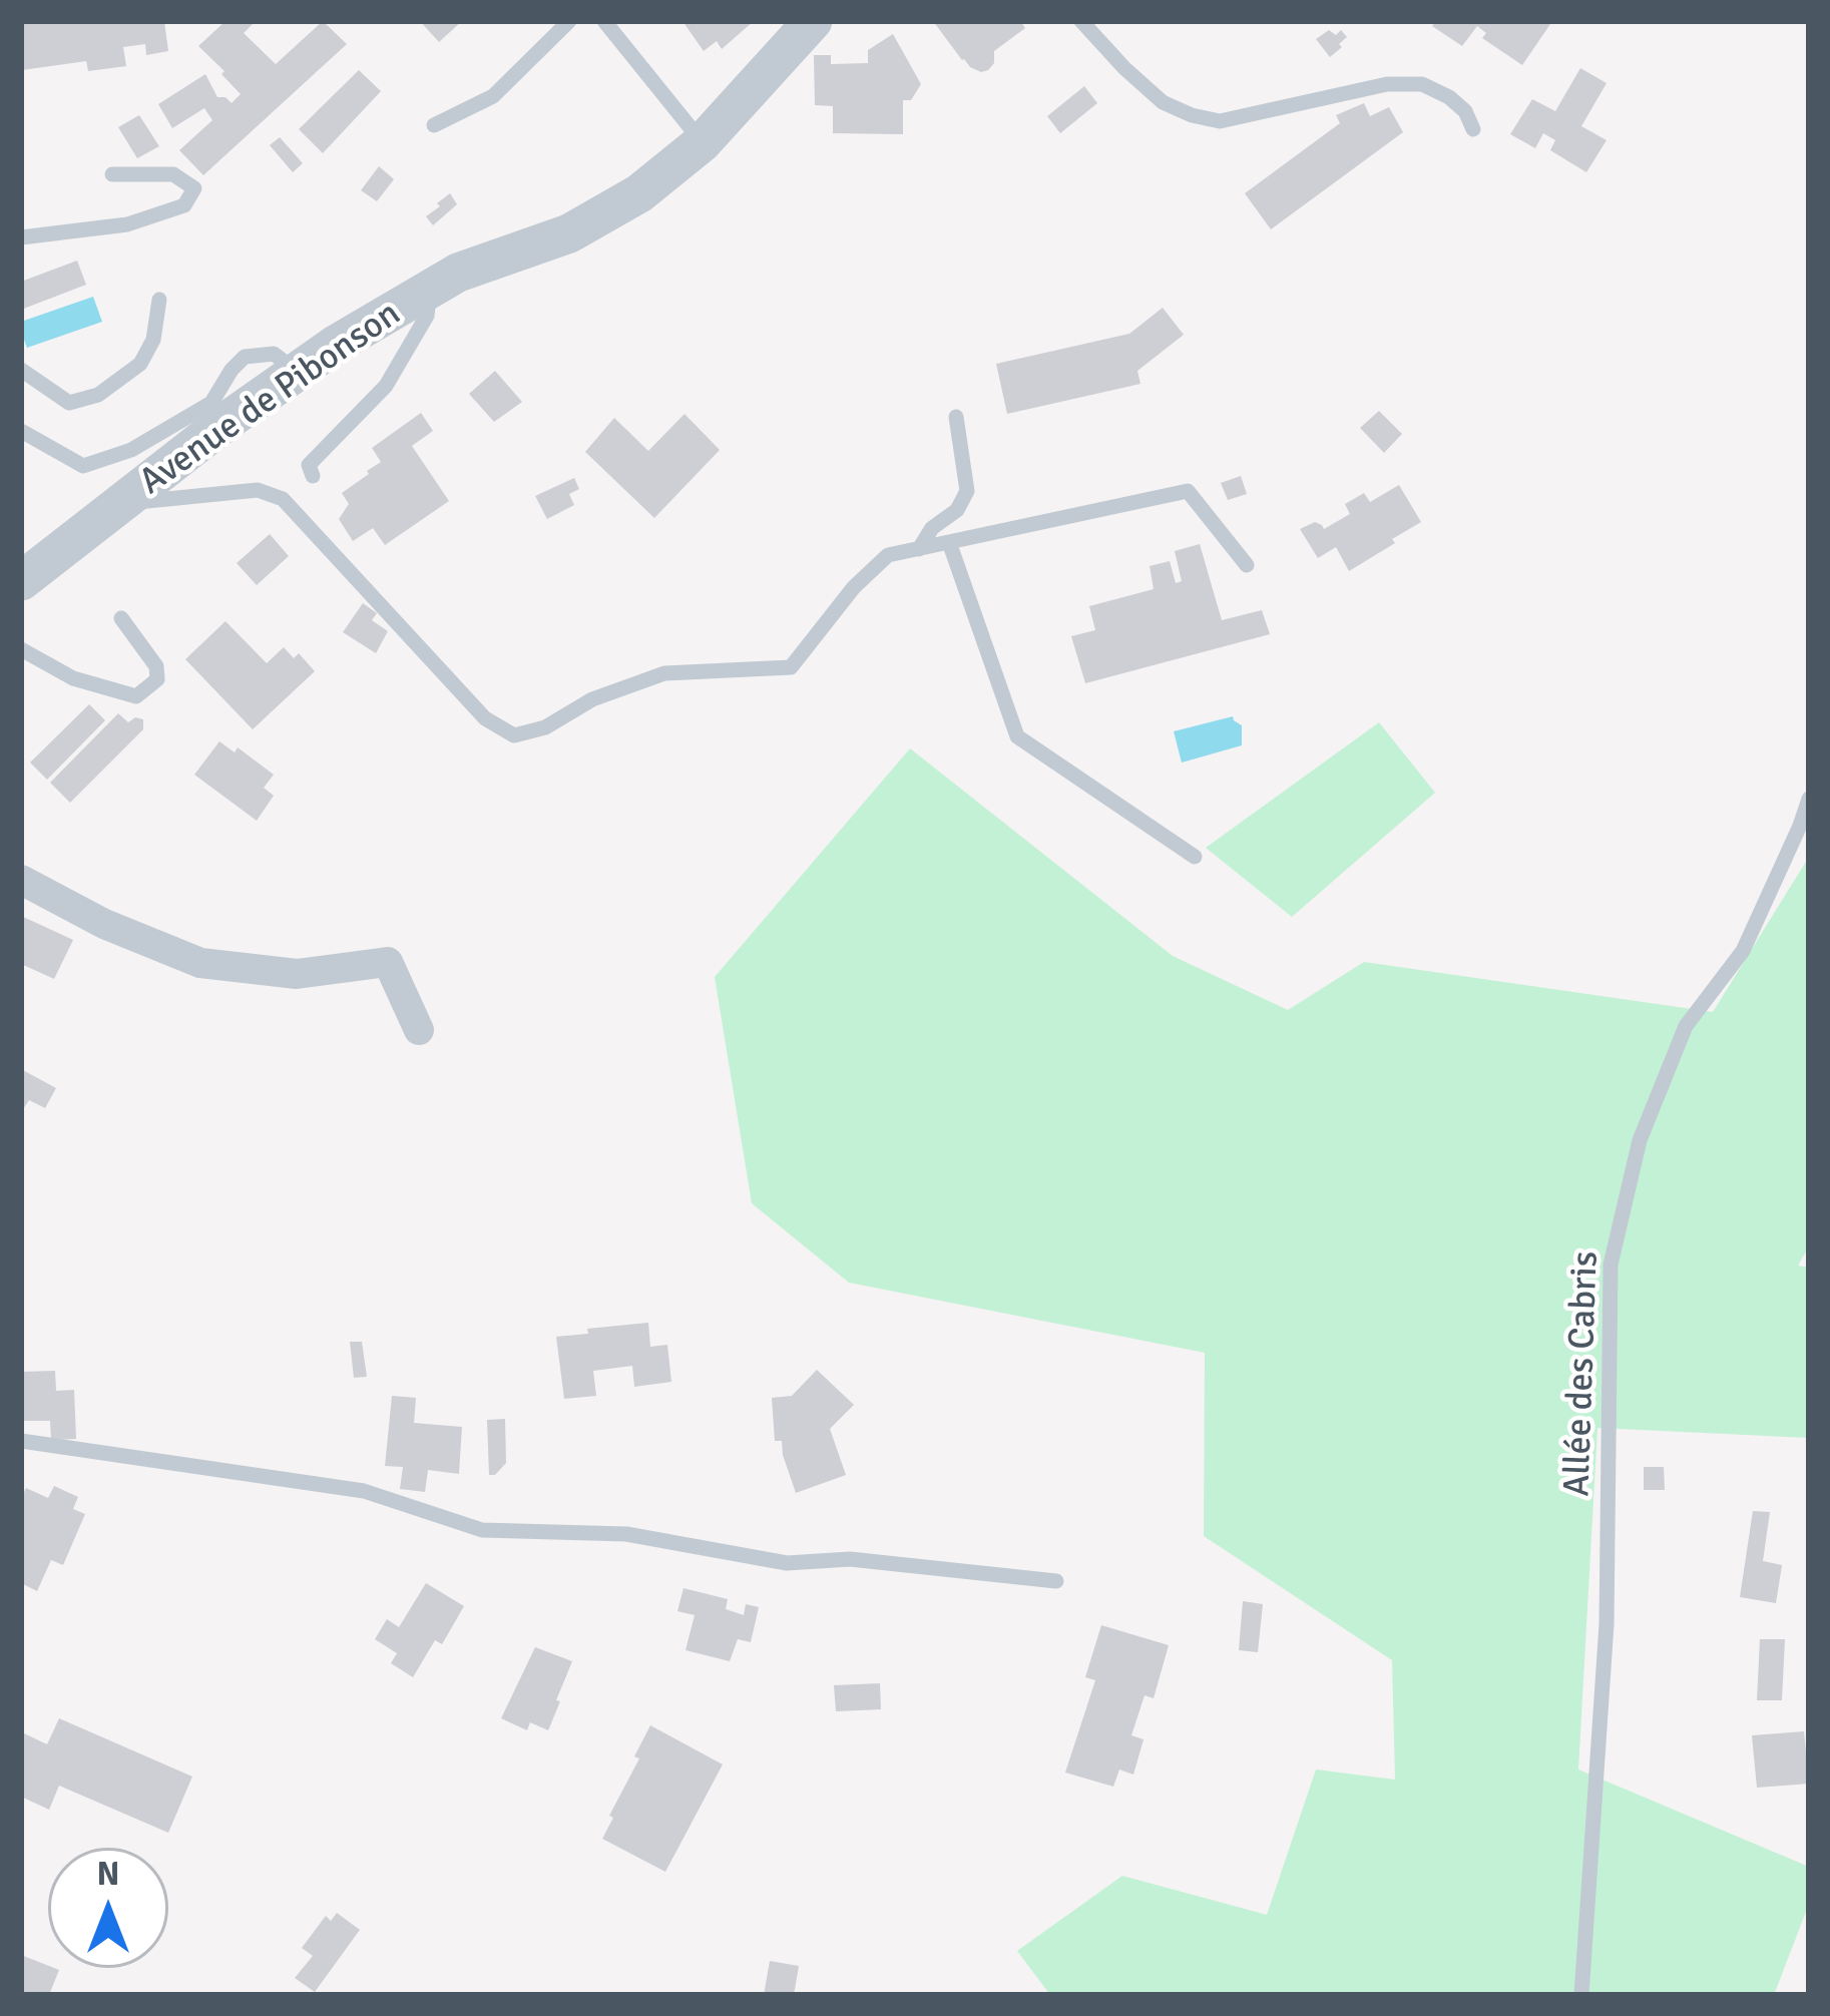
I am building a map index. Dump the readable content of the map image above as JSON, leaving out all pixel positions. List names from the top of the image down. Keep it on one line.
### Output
{"streets":{"street":["Avenue de Pibonson"],"lane":["Allée des Cabris"]},"north":"top"}
